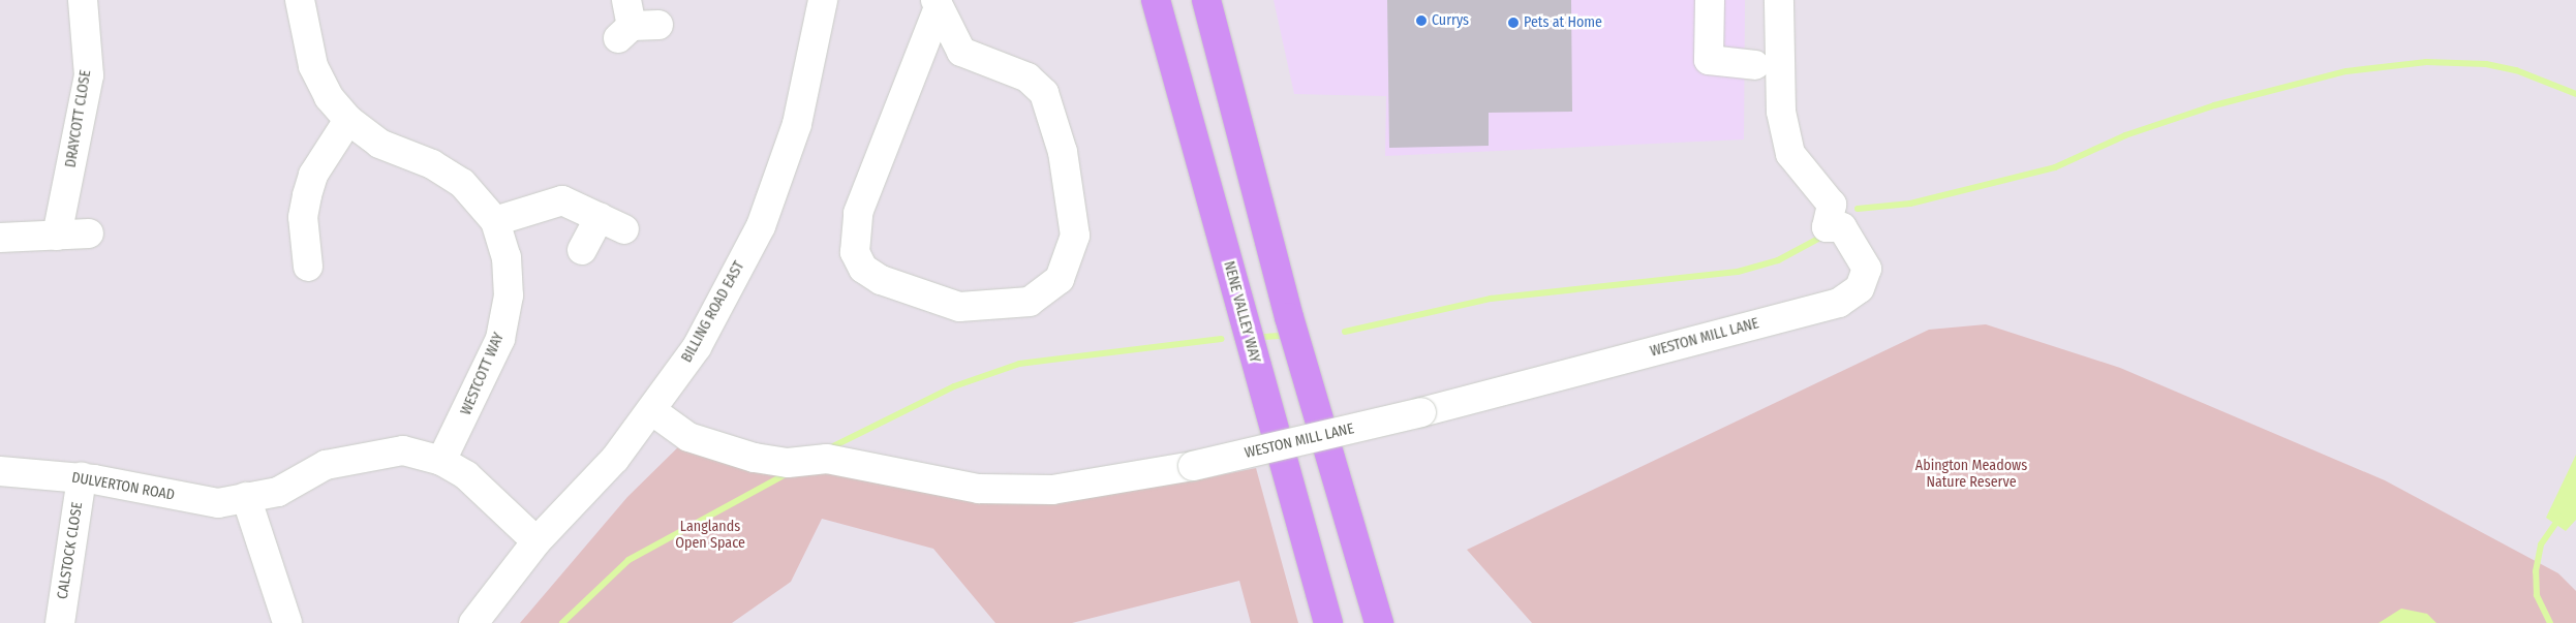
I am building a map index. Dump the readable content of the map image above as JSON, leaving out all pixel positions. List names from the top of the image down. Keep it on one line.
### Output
{"streets":{"highway":["NENE VALLEY WAY"],"street":["DRAYCOTT CLOSE","BILLING ROAD EAST","WESTON MILL LANE","WESTCOTT WAY","DULVERTON ROAD","CALSTOCK CLOSE"]},"crossings":[["BILLING ROAD EAST","WESTON MILL LANE"],["BILLING ROAD EAST","DULVERTON ROAD"],["WESTCOTT WAY","DULVERTON ROAD"],["DULVERTON ROAD","CALSTOCK CLOSE"]],"parks":["Abington Meadows Nature Reserve","Langlands Open Space"],"places":["Currys","Pets at Home"]}
